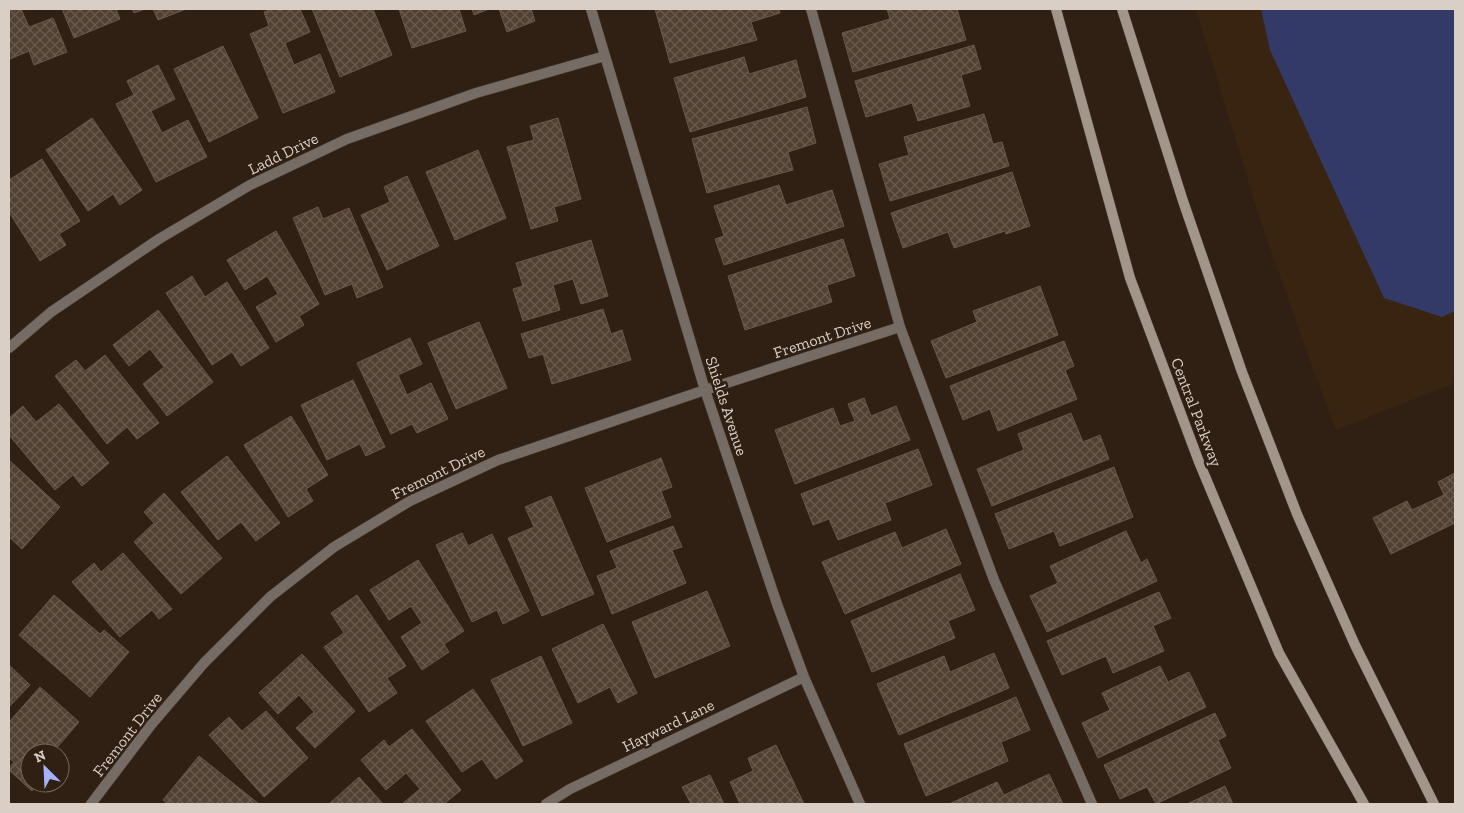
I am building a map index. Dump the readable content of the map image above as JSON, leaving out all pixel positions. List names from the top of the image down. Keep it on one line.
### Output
{"streets":{"main road":["Central Parkway"],"street":["Ladd Drive","Fremont Drive","Shields Avenue","Hayward Lane"]},"crossings":[["Ladd Drive","Shields Avenue"],["Fremont Drive","Shields Avenue"],["Shields Avenue","Hayward Lane"]],"north":"top left"}
